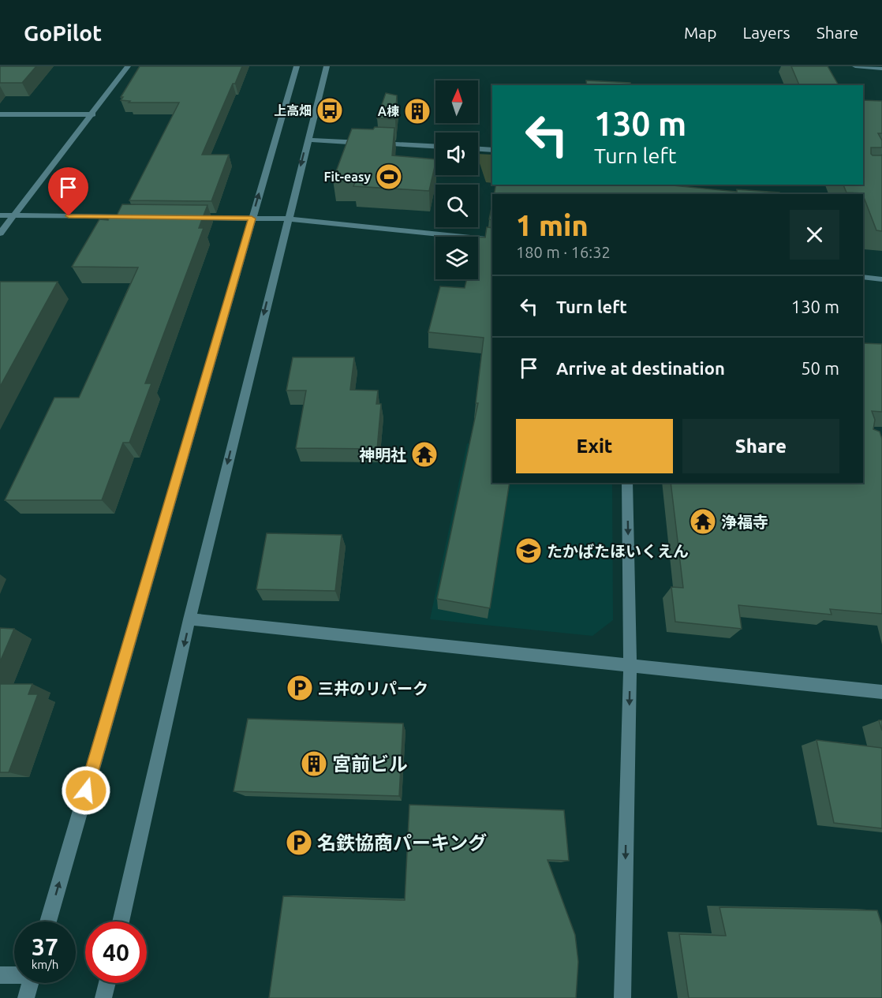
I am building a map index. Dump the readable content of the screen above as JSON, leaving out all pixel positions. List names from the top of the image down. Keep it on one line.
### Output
{"places":{"bus stop":["上高畑"],"building":["A棟","宮前ビル"],"sports":["Fit-easy"],"temple":["神明社","浄福寺"],"school or university":["たかばたほいくえん"],"parking":["三井のリパーク","名鉄協商パーキング"]},"north":"top","page":{"header":"GoPilot","nav":["Map","Layers","Share"],"turn":["130 m","Turn left"],"heading":["1 min","180 m · 16:32"],"list":[{"name":"Turn left","value":"130 m"},{"name":"Arrive at destination","value":"50 m"}],"buttons":["Exit","Share"],"speed":"37 km/h","limit":"40"}}
